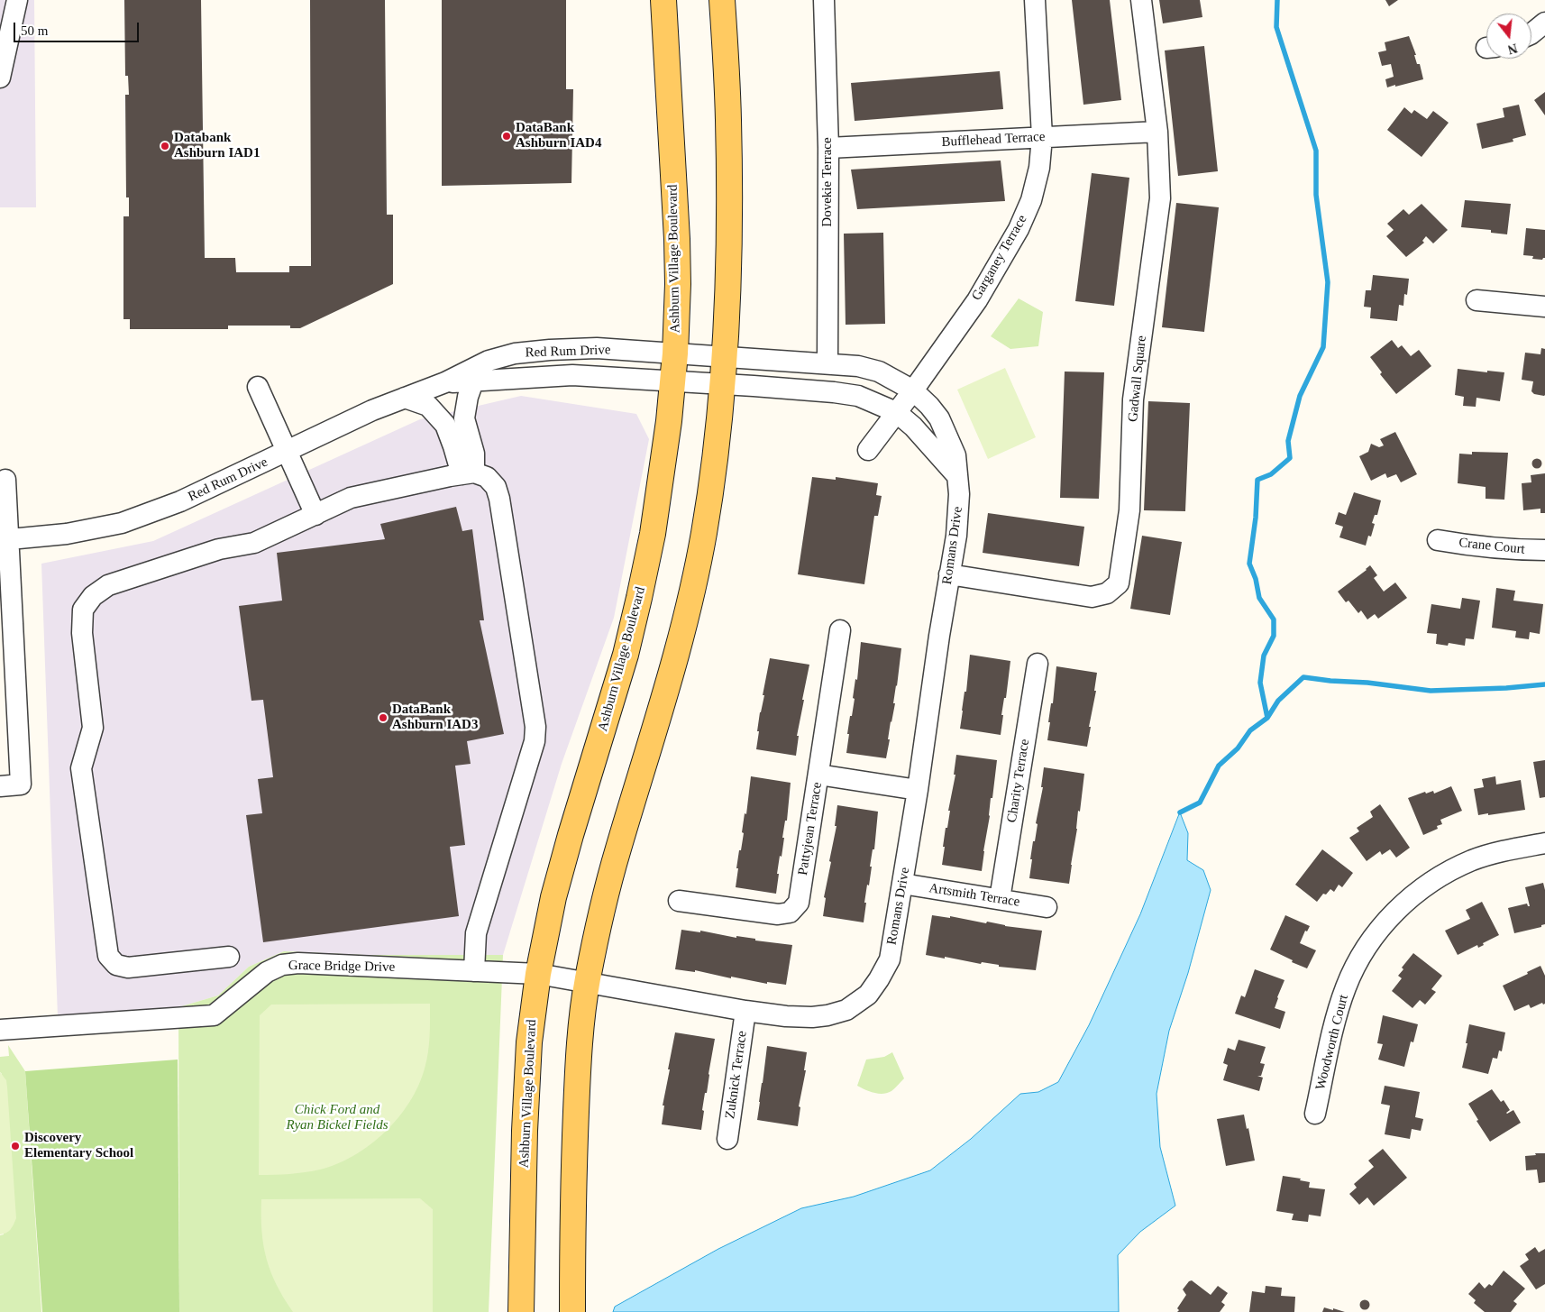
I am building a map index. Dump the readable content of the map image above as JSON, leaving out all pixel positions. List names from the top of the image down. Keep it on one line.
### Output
{"streets":{"main road":["Ashburn Village Boulevard"],"street":["Bufflehead Terrace","Dovekie Terrace","Garganey Terrace","Red Rum Drive","Gadwall Square","Romans Drive","Crane Court","Charity Terrace","Pattyjean Terrace","Artsmith Terrace","Grace Bridge Drive","Woodworth Court","Zuknick Terrace"]},"crossings":[["Bufflehead Terrace","Dovekie Terrace"],["Bufflehead Terrace","Garganey Terrace"],["Bufflehead Terrace","Gadwall Square"],["Dovekie Terrace","Romans Drive"],["Garganey Terrace","Romans Drive"],["Ashburn Village Boulevard","Red Rum Drive"],["Ashburn Village Boulevard","Romans Drive"],["Ashburn Village Boulevard","Grace Bridge Drive"],["Red Rum Drive","Romans Drive"],["Gadwall Square","Romans Drive"],["Romans Drive","Artsmith Terrace"],["Romans Drive","Grace Bridge Drive"],["Romans Drive","Zuknick Terrace"],["Charity Terrace","Artsmith Terrace"]],"parks":["Chick Ford and Ryan Bickel Fields"],"places":["DataBank Ashburn IAD4","Databank Ashburn IAD1","DataBank Ashburn IAD3","Discovery Elementary School"],"scale_bar":"50 m","north":"bottom"}
